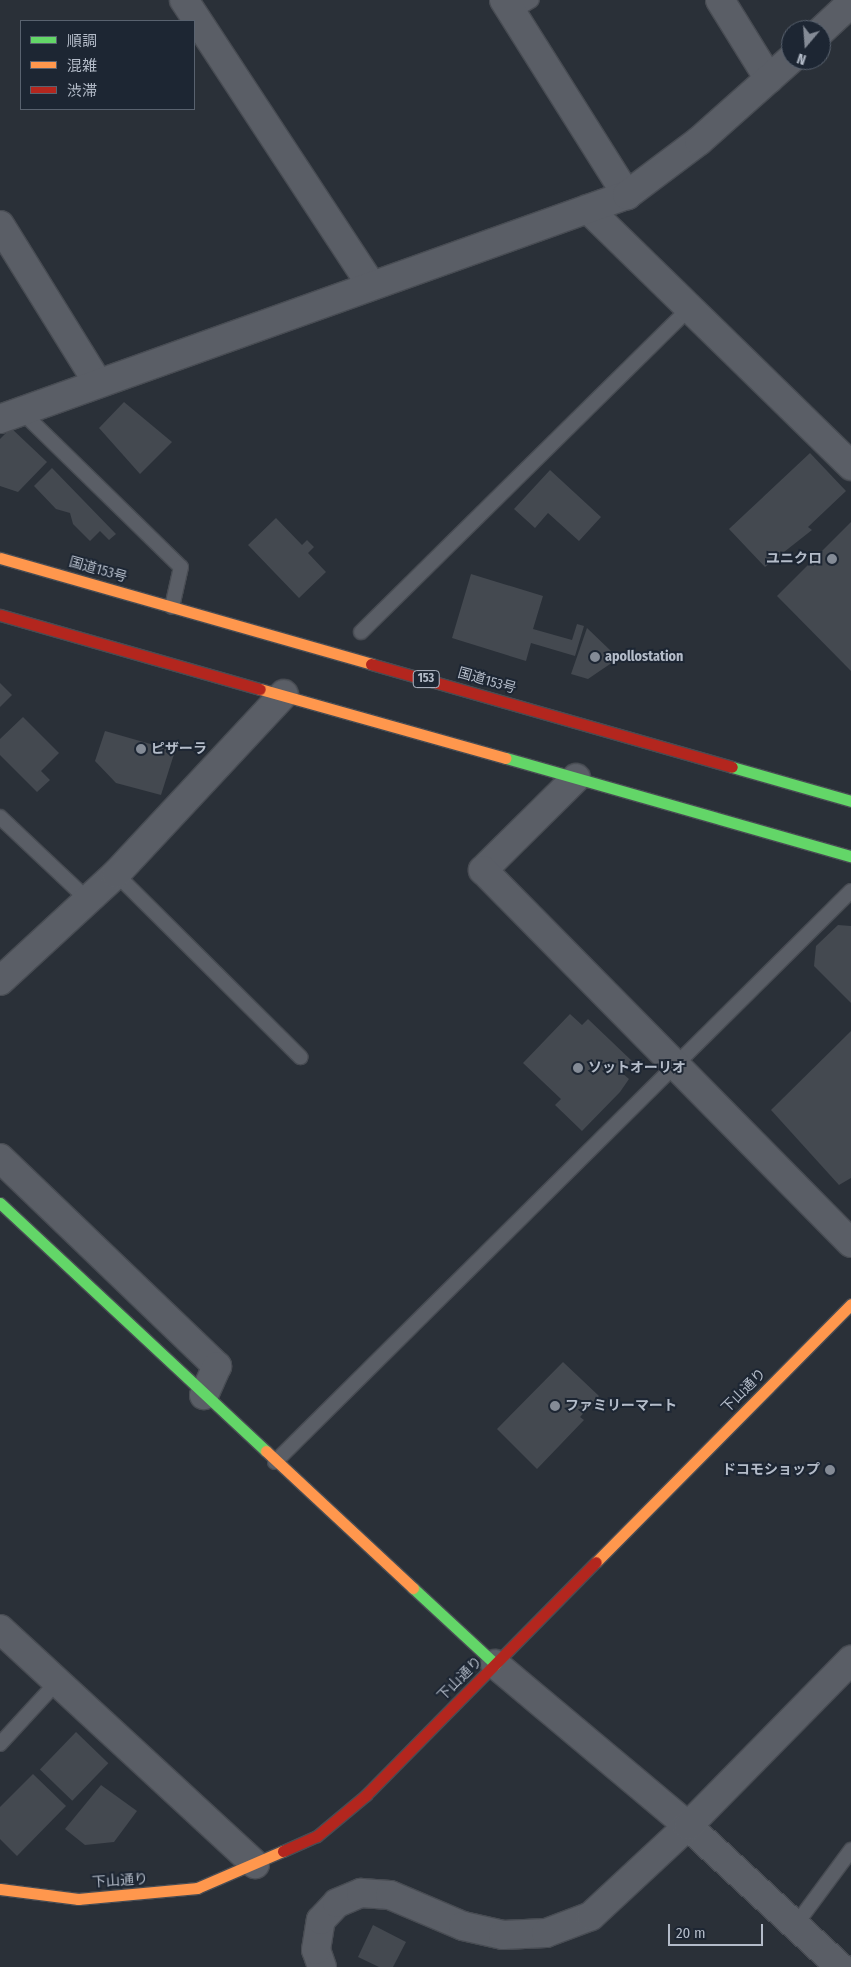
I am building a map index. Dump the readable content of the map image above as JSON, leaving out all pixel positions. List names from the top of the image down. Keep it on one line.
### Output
{"streets":{"main road":["国道153号","153","下山通り"]},"places":["ユニクロ","apollostation","ピザーラ","ソットオーリオ","ファミリーマート","ドコモショップ"],"legend":["順調","混雑","渋滞"],"scale_bar":"20 m","north":"bottom"}
